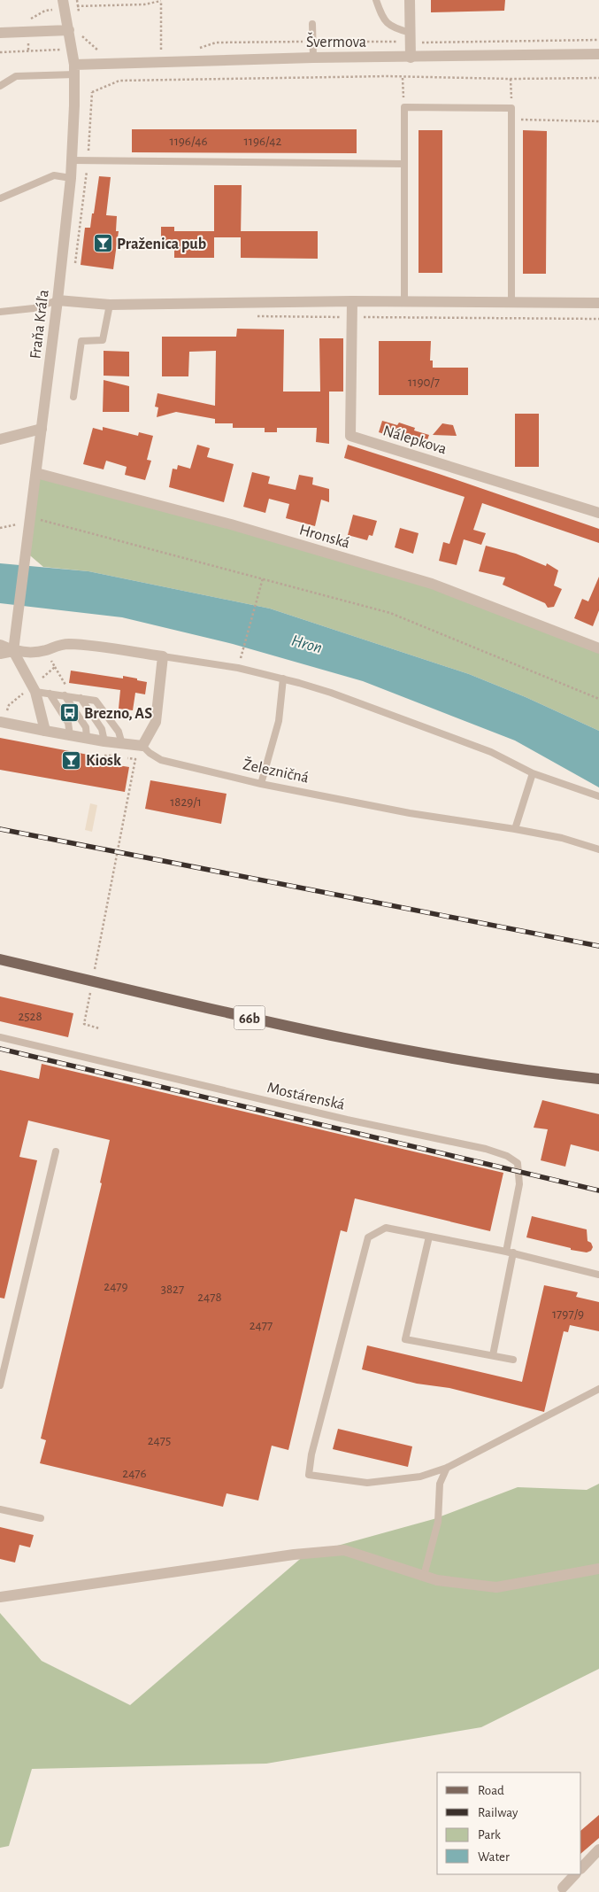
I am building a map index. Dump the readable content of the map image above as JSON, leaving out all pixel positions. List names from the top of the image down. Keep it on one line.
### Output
{"streets":{"main road":["66b"],"street":["Švermova","Fraňa Kráľa","Nálepkova","Hronská"],"lane":["Železničná","Mostárenská"]},"crossings":[["Švermova","Fraňa Kráľa"],["Fraňa Kráľa","Hronská"]],"water":["Hron"],"places":{"bar":["Praženica pub","Kiosk"],"bus stop":["Brezno, AS"]},"house_numbers":["1196/46","1196/42","1190/7","1829/1","2528","2479","3827","2478","1797/9","2477","2475","2476"],"legend":["Road","Railway","Park","Water"]}
